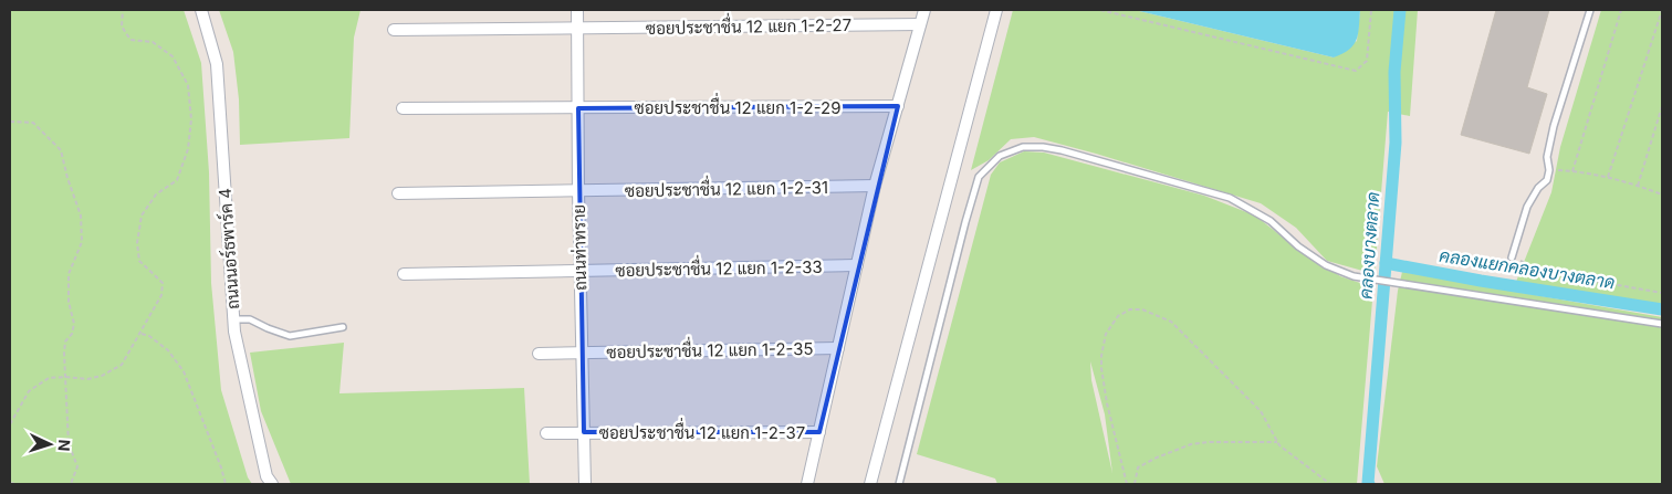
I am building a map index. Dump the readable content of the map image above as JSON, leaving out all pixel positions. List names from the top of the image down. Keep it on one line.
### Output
{"streets":{"street":["ซอยประชาชื่น 12 แยก 1-2-27","ซอยประชาชื่น 12 แยก 1-2-29","ซอยประชาชื่น 12 แยก 1-2-31","ถนนท่าทราย","ถนนนอร์ธพาร์ค 4","ซอยประชาชื่น 12 แยก 1-2-33","ซอยประชาชื่น 12 แยก 1-2-35","ซอยประชาชื่น 12 แยก 1-2-37"]},"crossings":[["ซอยประชาชื่น 12 แยก 1-2-27","ถนนท่าทราย"],["ซอยประชาชื่น 12 แยก 1-2-29","ถนนท่าทราย"],["ซอยประชาชื่น 12 แยก 1-2-31","ถนนท่าทราย"],["ถนนท่าทราย","ซอยประชาชื่น 12 แยก 1-2-33"],["ถนนท่าทราย","ซอยประชาชื่น 12 แยก 1-2-35"],["ถนนท่าทราย","ซอยประชาชื่น 12 แยก 1-2-37"]],"water":["คลองบางตลาด","คลองแยกคลองบางตลาด"],"north":"right"}
